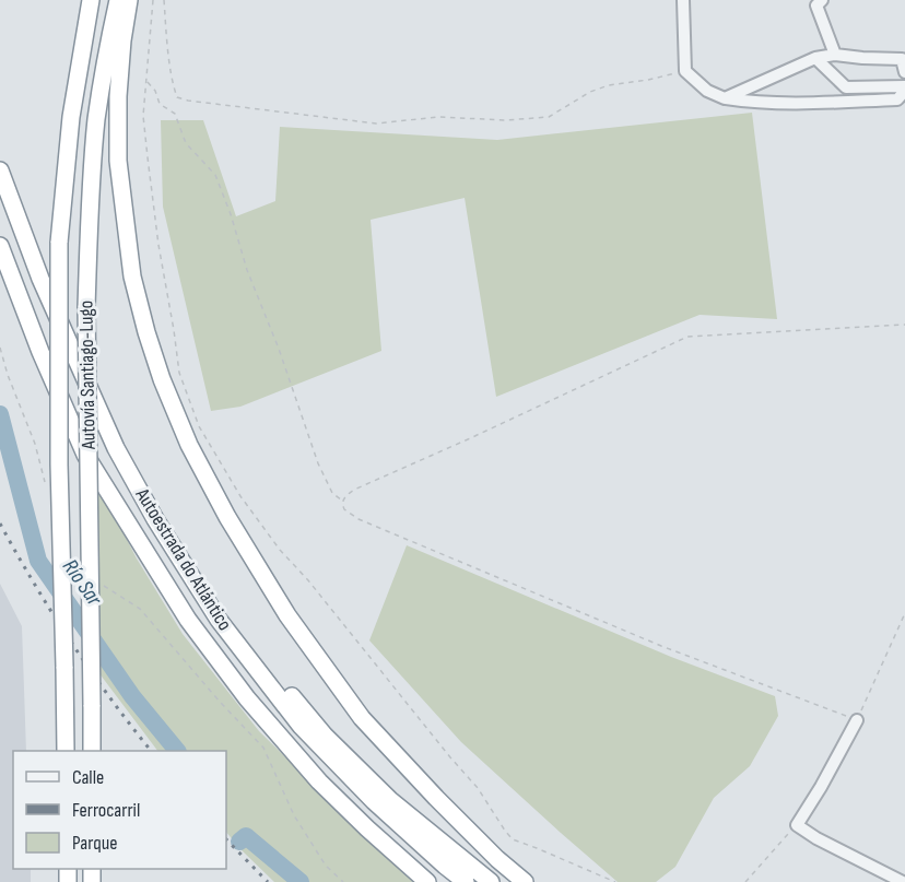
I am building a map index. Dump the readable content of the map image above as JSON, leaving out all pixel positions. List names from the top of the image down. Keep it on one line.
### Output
{"streets":{"highway":["Autovía Santiago-Lugo","Autoestrada do Atlántico"]},"water":["Río Sar"],"legend":["Calle","Ferrocarril","Parque"]}
